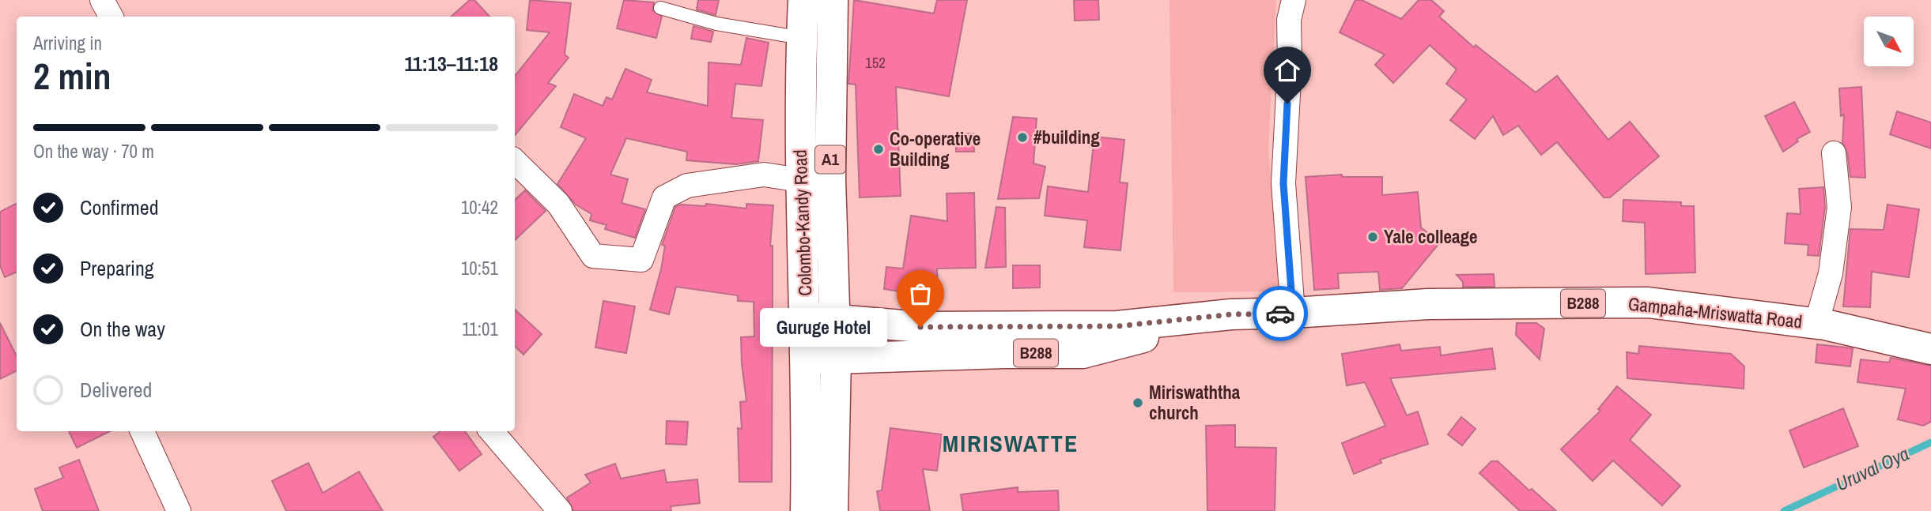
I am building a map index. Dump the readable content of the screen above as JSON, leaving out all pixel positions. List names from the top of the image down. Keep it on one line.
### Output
{"streets":{"main road":["A1","Colombo-Kandy Road","B288","Gampaha-Mriswatta Road"]},"crossings":[["Colombo-Kandy Road","Gampaha-Mriswatta Road"]],"districts":["MIRISWATTE"],"water":["Uruval Oya"],"places":["#building","Co-operative Building","Yale colleage","Guruge Hotel","Miriswaththa church"],"house_numbers":["152"],"north":"bottom right","page":{"heading":["2 min","Arriving in","11:13–11:18"],"bar":"On the way · 70 m","list":[["Confirmed","10:42"],["Preparing","10:51"],["On the way","11:01"],"Delivered"],"bubble":"Guruge Hotel"}}
